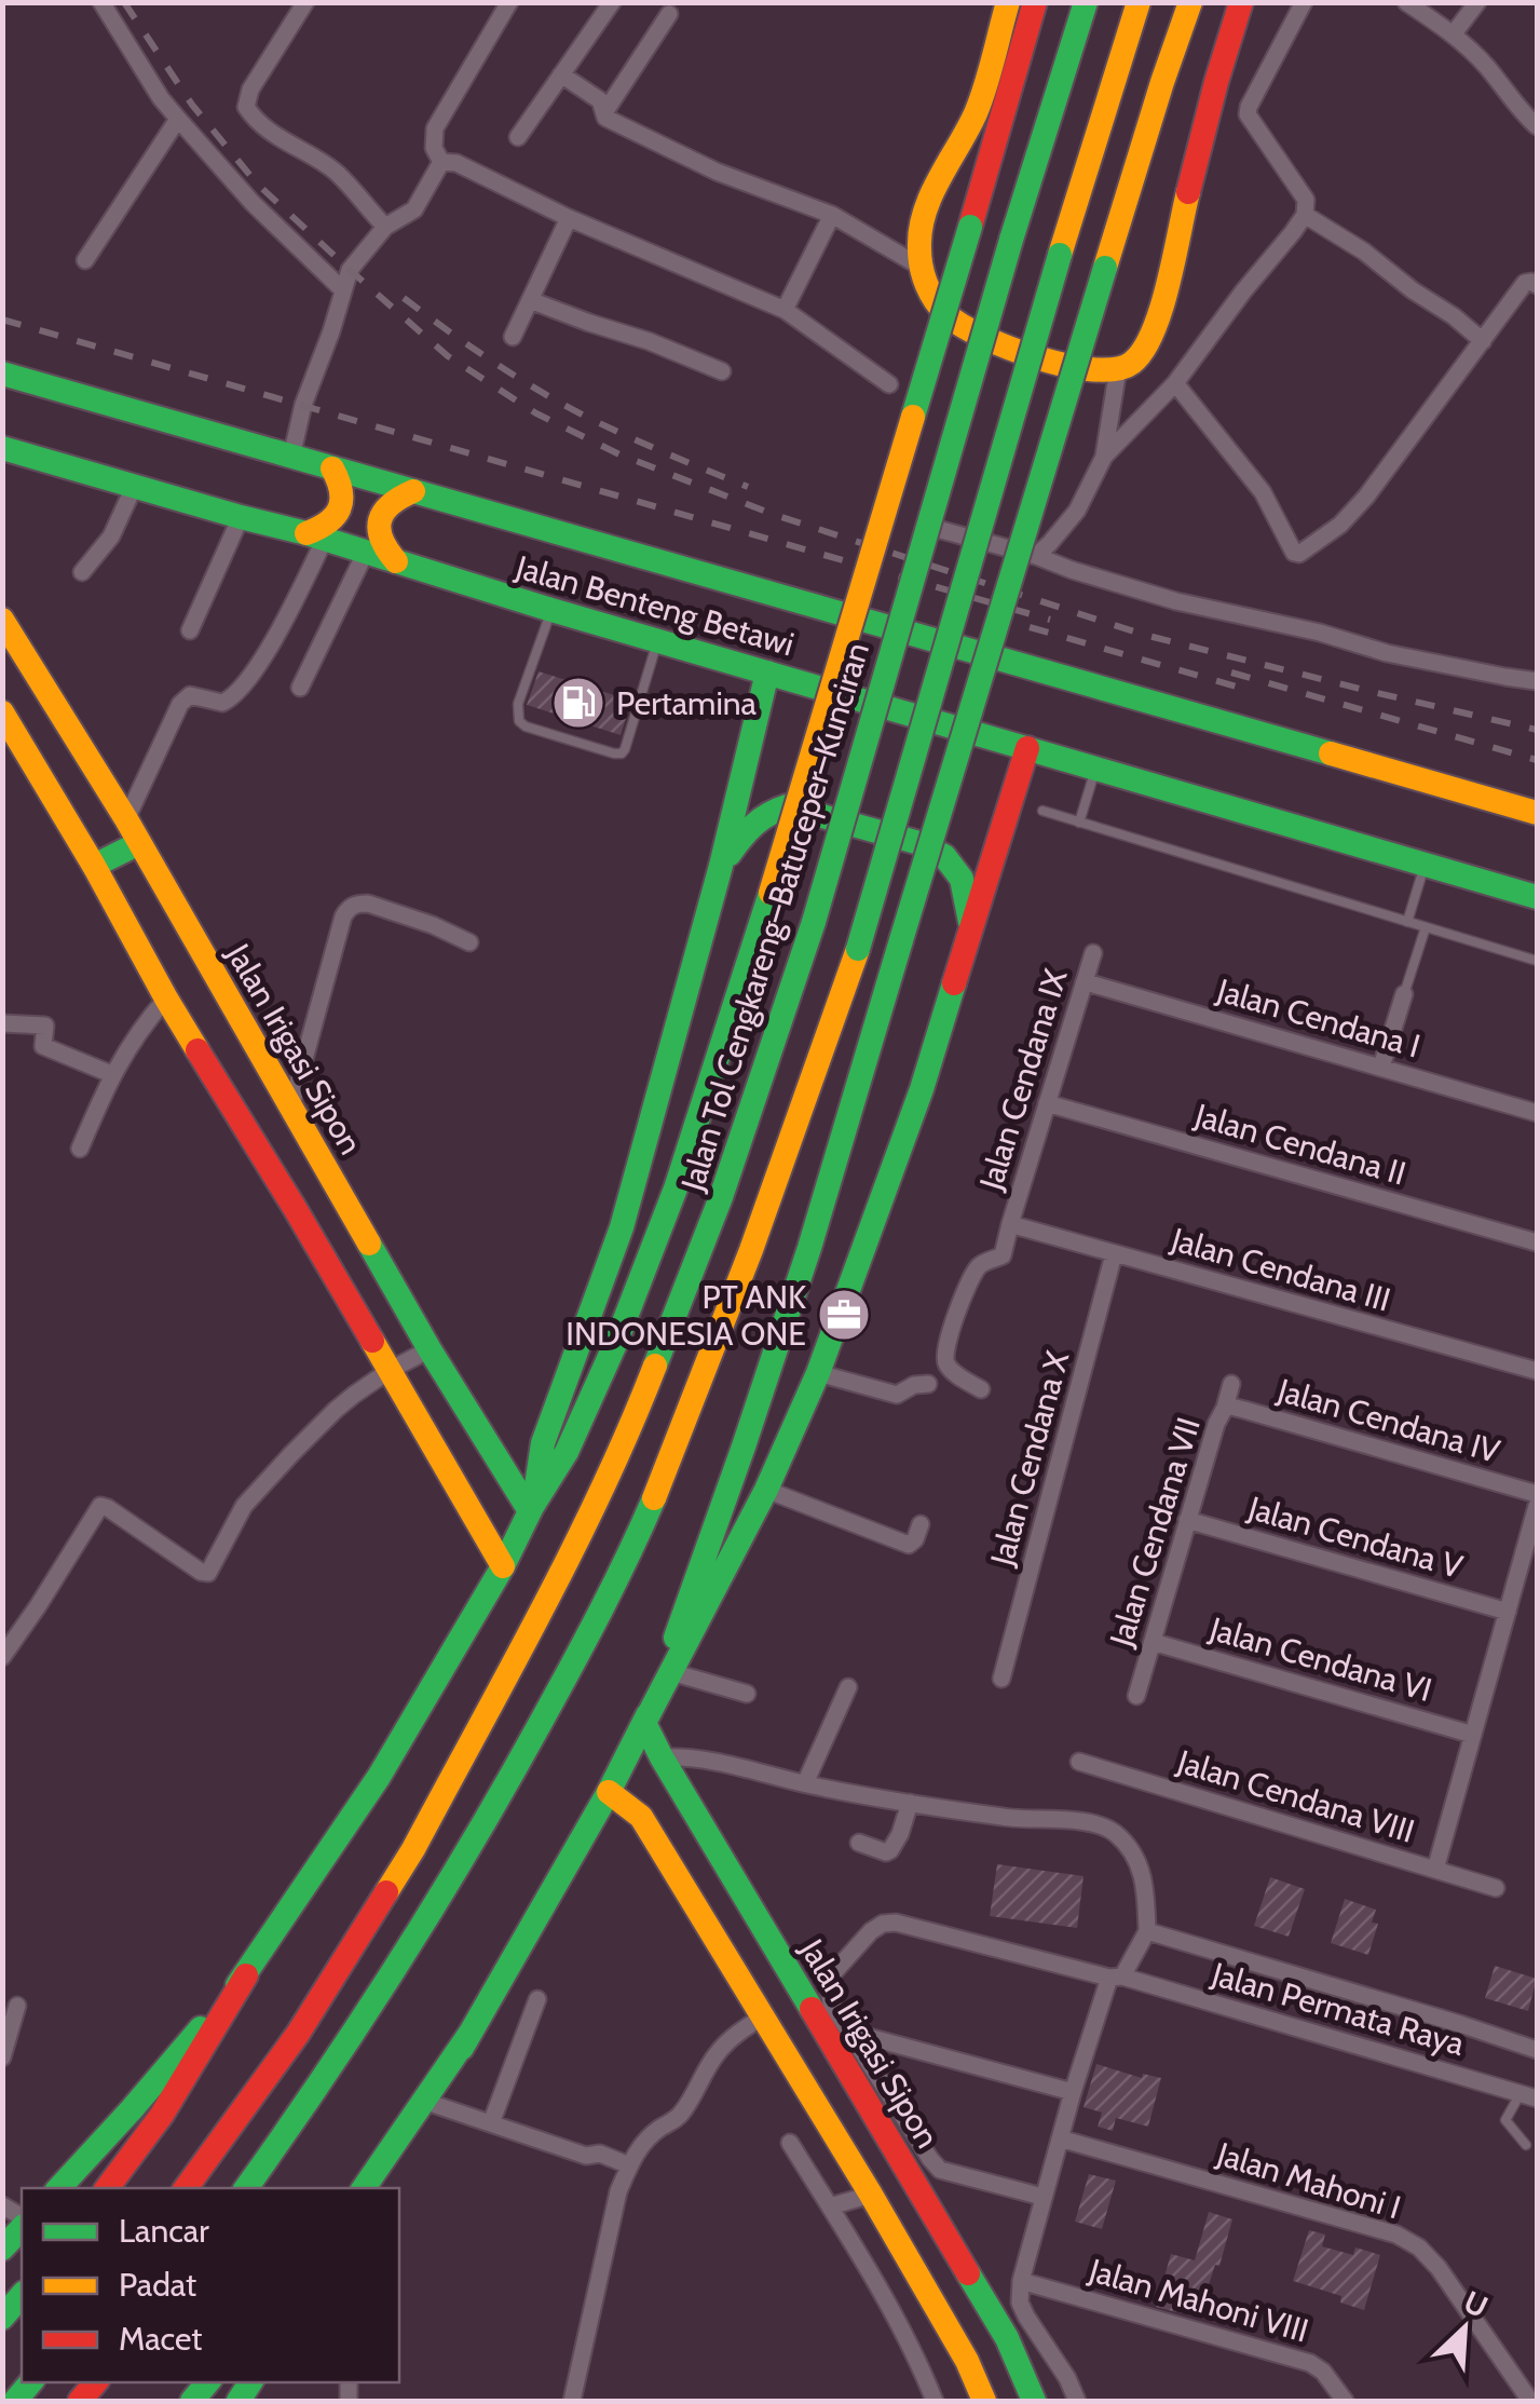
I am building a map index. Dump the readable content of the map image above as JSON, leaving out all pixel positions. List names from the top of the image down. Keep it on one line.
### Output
{"streets":{"main road":["Jalan Benteng Betawi","Jalan Tol Cengkareng–Batuceper–Kunciran","Jalan Irigasi Sipon"],"street":["Jalan Cendana I","Jalan Cendana IX","Jalan Cendana II","Jalan Cendana III","Jalan Cendana IV","Jalan Cendana X","Jalan Cendana VII","Jalan Cendana V","Jalan Cendana VI","Jalan Cendana VIII","Jalan Permata Raya","Jalan Mahoni I","Jalan Mahoni VIII"]},"crossings":[["Jalan Cendana I","Jalan Cendana IX"],["Jalan Cendana IX","Jalan Cendana II"],["Jalan Cendana IX","Jalan Cendana III"],["Jalan Cendana III","Jalan Cendana X"],["Jalan Cendana IV","Jalan Cendana VII"],["Jalan Cendana VII","Jalan Cendana V"],["Jalan Cendana VII","Jalan Cendana VI"]],"places":{"fuel station":["Pertamina"],"office":["PT ANK INDONESIA ONE"]},"legend":["Lancar","Padat","Macet"],"north":"top right"}
